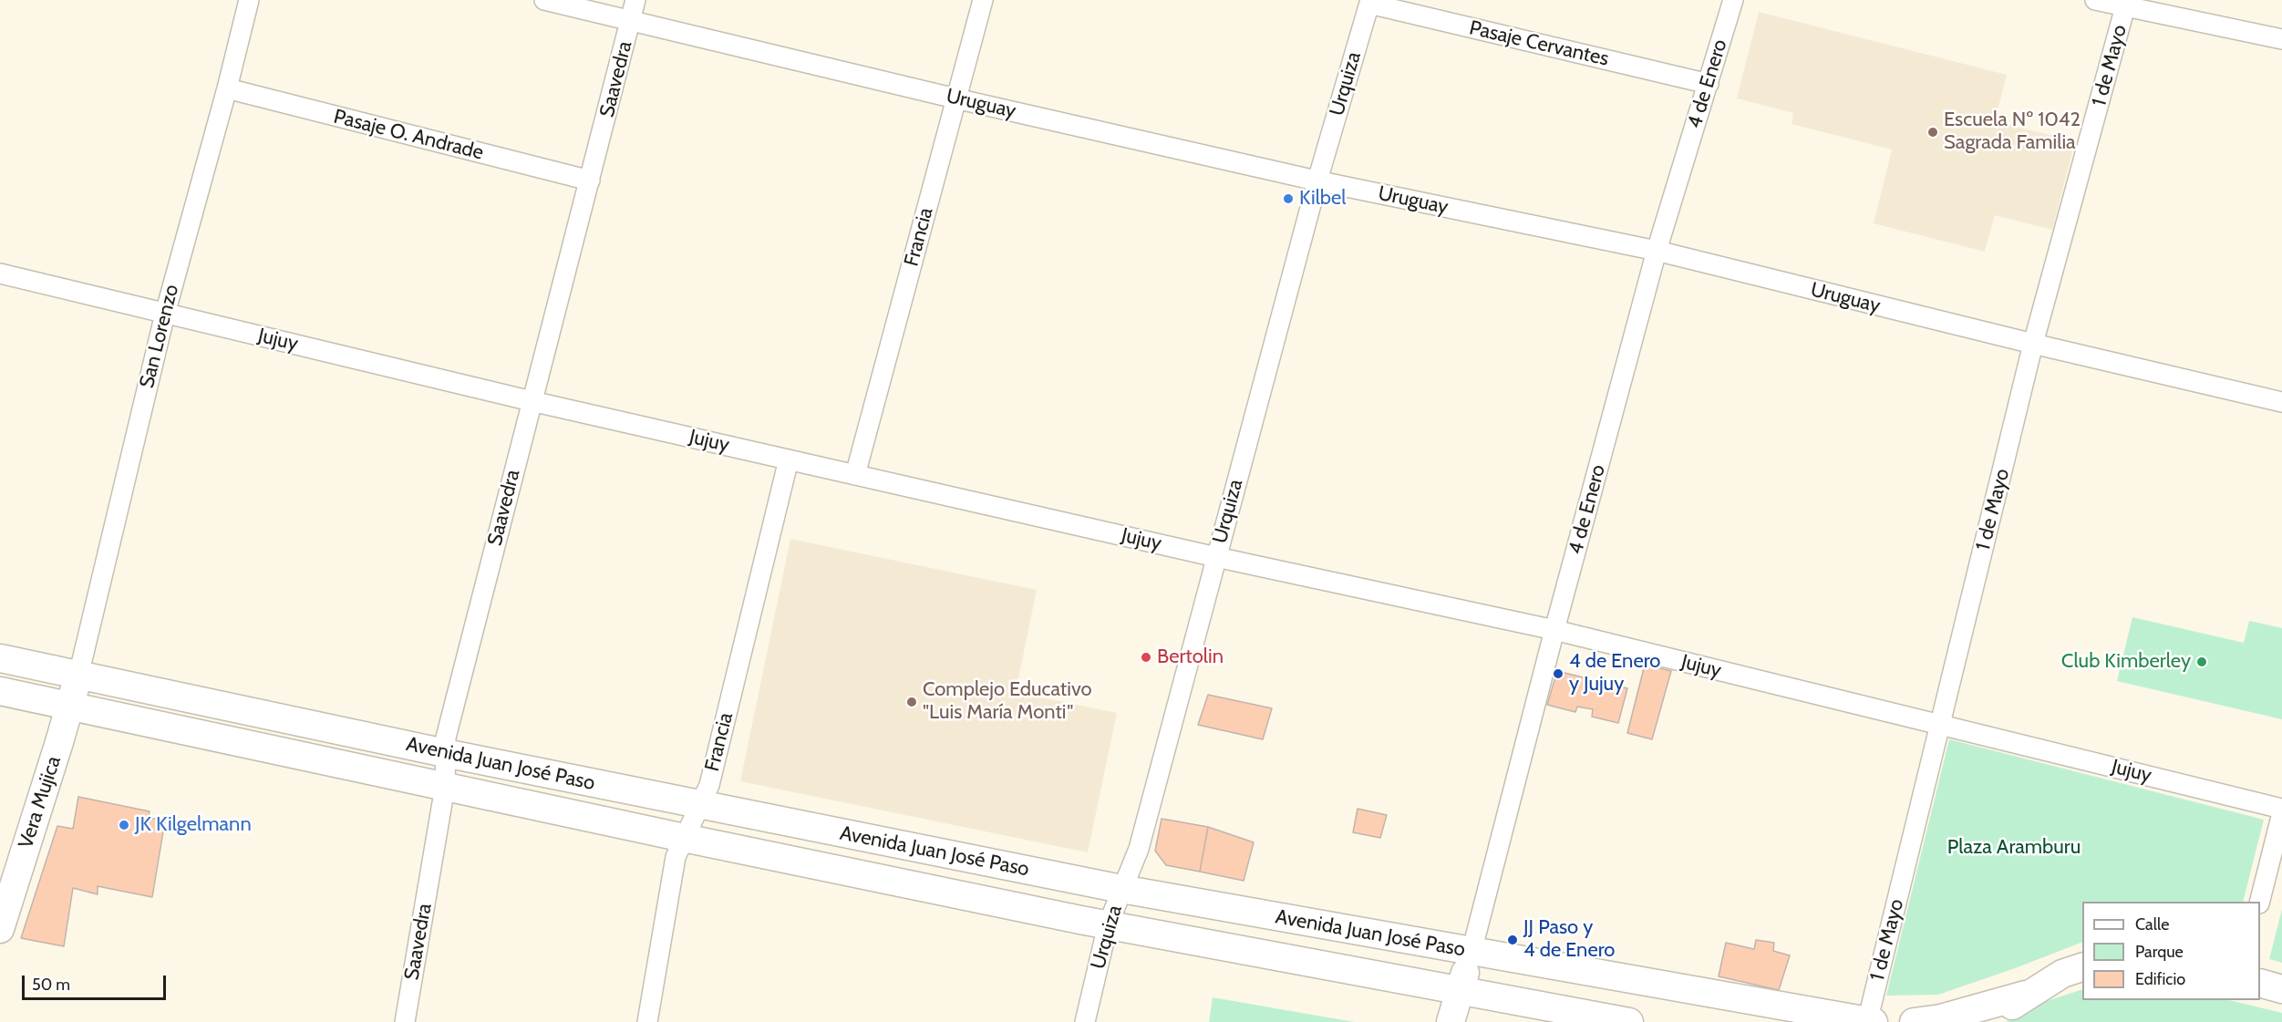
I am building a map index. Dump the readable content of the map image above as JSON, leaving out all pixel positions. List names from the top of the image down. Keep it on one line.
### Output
{"streets":{"main road":["4 de Enero","Avenida Juan José Paso","Vera Mujica"],"street":["Pasaje Cervantes","1 de Mayo","Saavedra","Urquiza","Uruguay","Pasaje O. Andrade","Francia","San Lorenzo","Jujuy"]},"crossings":[["Pasaje Cervantes","Urquiza"],["Pasaje Cervantes","4 de Enero"],["1 de Mayo","Uruguay"],["1 de Mayo","Jujuy"],["1 de Mayo","Avenida Juan José Paso"],["Saavedra","Uruguay"],["Saavedra","Pasaje O. Andrade"],["Saavedra","Jujuy"],["Saavedra","Avenida Juan José Paso"],["Urquiza","Uruguay"],["Urquiza","Jujuy"],["Urquiza","Avenida Juan José Paso"],["4 de Enero","Uruguay"],["4 de Enero","Jujuy"],["4 de Enero","Avenida Juan José Paso"],["Uruguay","Francia"],["Pasaje O. Andrade","San Lorenzo"],["Francia","Jujuy"],["Francia","Avenida Juan José Paso"],["San Lorenzo","Jujuy"],["San Lorenzo","Avenida Juan José Paso"],["San Lorenzo","Vera Mujica"],["Avenida Juan José Paso","Vera Mujica"]],"parks":["Plaza Aramburu"],"places":["Escuela Nº 1042 Sagrada Familia","Kilbel","Bertolin","Club Kimberley","4 de Enero y Jujuy","Complejo Educativo \"Luis María Monti\"","JK Kilgelmann","JJ Paso y 4 de Enero"],"legend":["Calle","Parque","Edificio"],"scale_bar":"50 m"}
